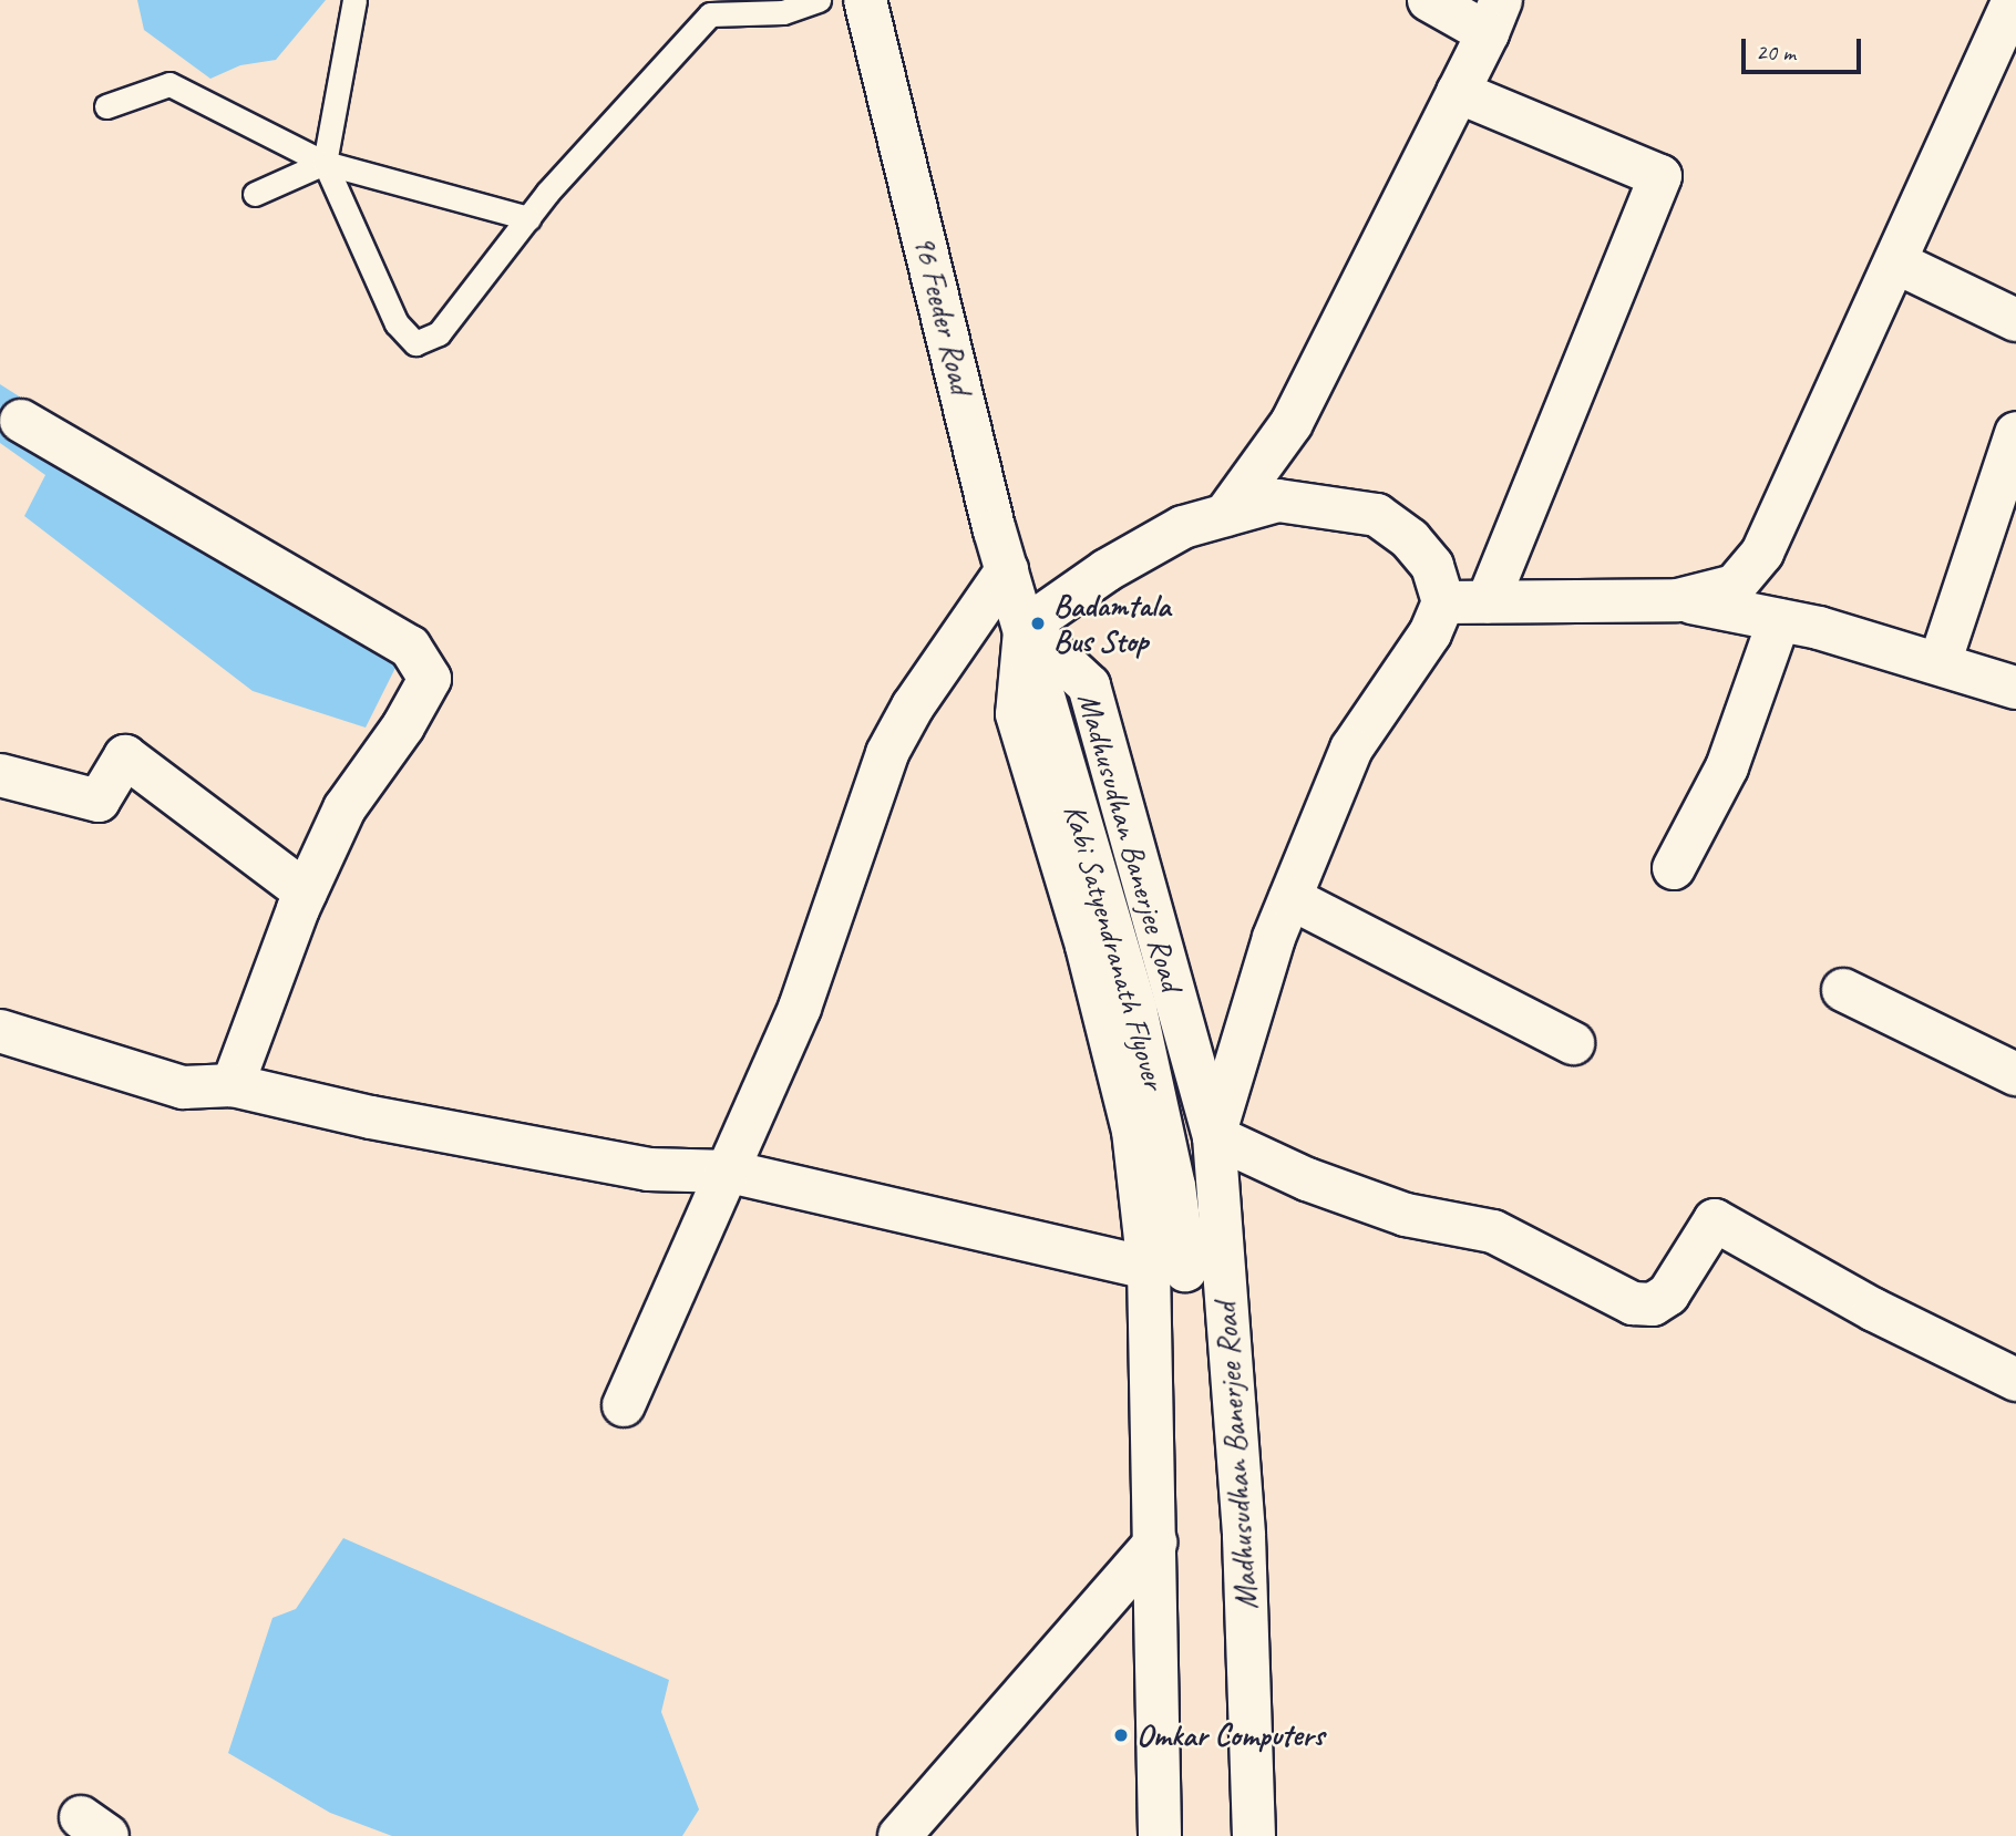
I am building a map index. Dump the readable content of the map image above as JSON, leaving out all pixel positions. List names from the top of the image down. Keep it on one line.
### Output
{"streets":{"street":["96 Feeder Road","Madhusudhan Banerjee Road","Kabi Satyendranath Flyover"]},"crossings":[["96 Feeder Road","Madhusudhan Banerjee Road"],["96 Feeder Road","Kabi Satyendranath Flyover"],["Madhusudhan Banerjee Road","Kabi Satyendranath Flyover"]],"places":["Badamtala Bus Stop","Omkar Computers"],"scale_bar":"20 m"}
